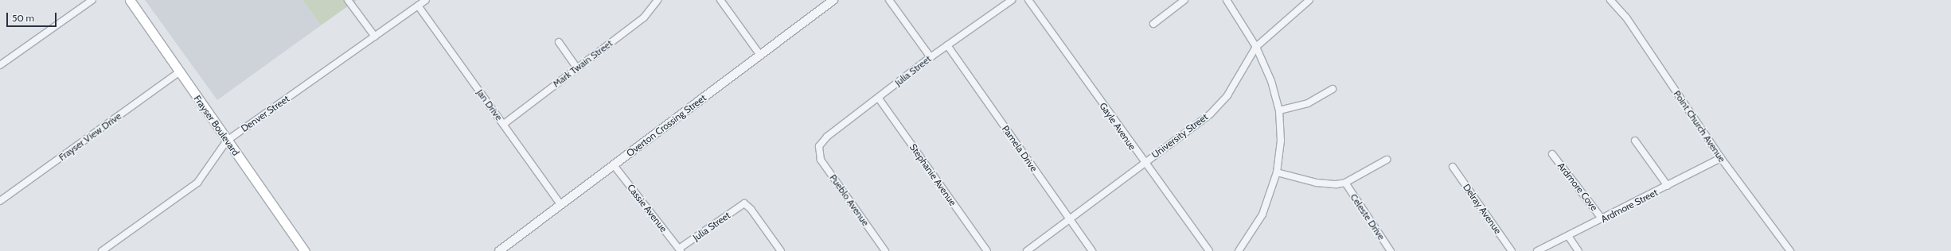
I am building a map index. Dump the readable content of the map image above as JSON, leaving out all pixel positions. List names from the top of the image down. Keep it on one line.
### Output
{"streets":{"main road":["Frayser Boulevard"],"street":["Mark Twain Street","Julia Street","Jan Drive","Denver Street","Overton Crossing Street","Gayle Avenue","Point Church Avenue","University Street","Frayser View Drive","Pamela Drive","Stephanie Avenue","Ardmore Cove","Pueblo Avenue","Ardmore Street","Cassie Avenue","Delray Avenue","Celeste Drive"]},"crossings":[["Mark Twain Street","Jan Drive"],["Julia Street","Pamela Drive"],["Julia Street","Stephanie Avenue"],["Julia Street","Pueblo Avenue"],["Julia Street","Cassie Avenue"],["Jan Drive","Denver Street"],["Jan Drive","Overton Crossing Street"],["Denver Street","Frayser Boulevard"],["Frayser Boulevard","Frayser View Drive"],["Overton Crossing Street","Cassie Avenue"],["Gayle Avenue","University Street"],["Point Church Avenue","Ardmore Street"],["University Street","Pamela Drive"],["Ardmore Cove","Ardmore Street"]],"scale_bar":"50 m"}
